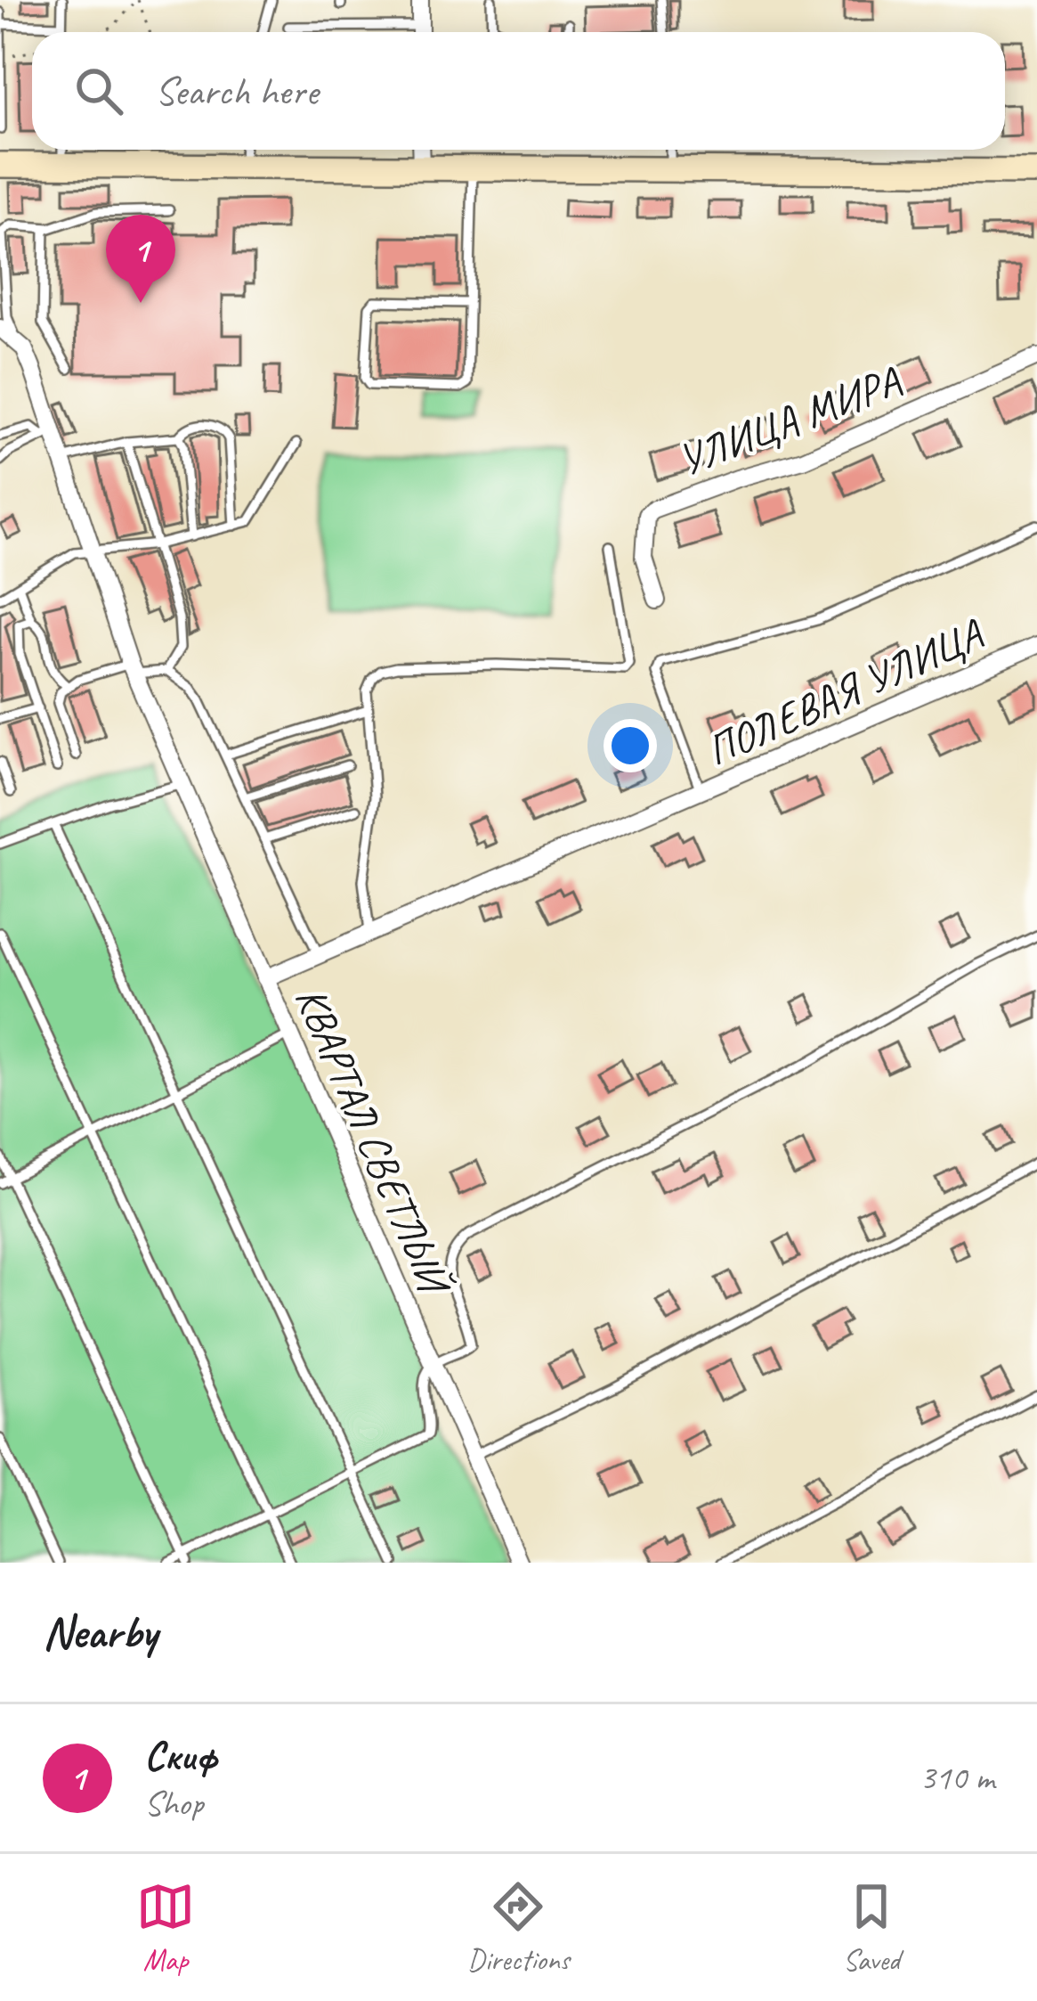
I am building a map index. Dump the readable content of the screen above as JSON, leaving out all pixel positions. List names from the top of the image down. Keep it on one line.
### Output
{"streets":{"street":["УЛИЦА МИРА","ПОЛЕВАЯ УЛИЦА","КВАРТАЛ СВЕТЛЫЙ"]},"crossings":[["ПОЛЕВАЯ УЛИЦА","КВАРТАЛ СВЕТЛЫЙ"]],"page":{"search":"Search here","pins":"1","heading":"Nearby","list":[{"mark":"1","name":"Скиф","note":"Shop","value":"310 m"}],"nav":["Map","Directions","Saved"]}}
